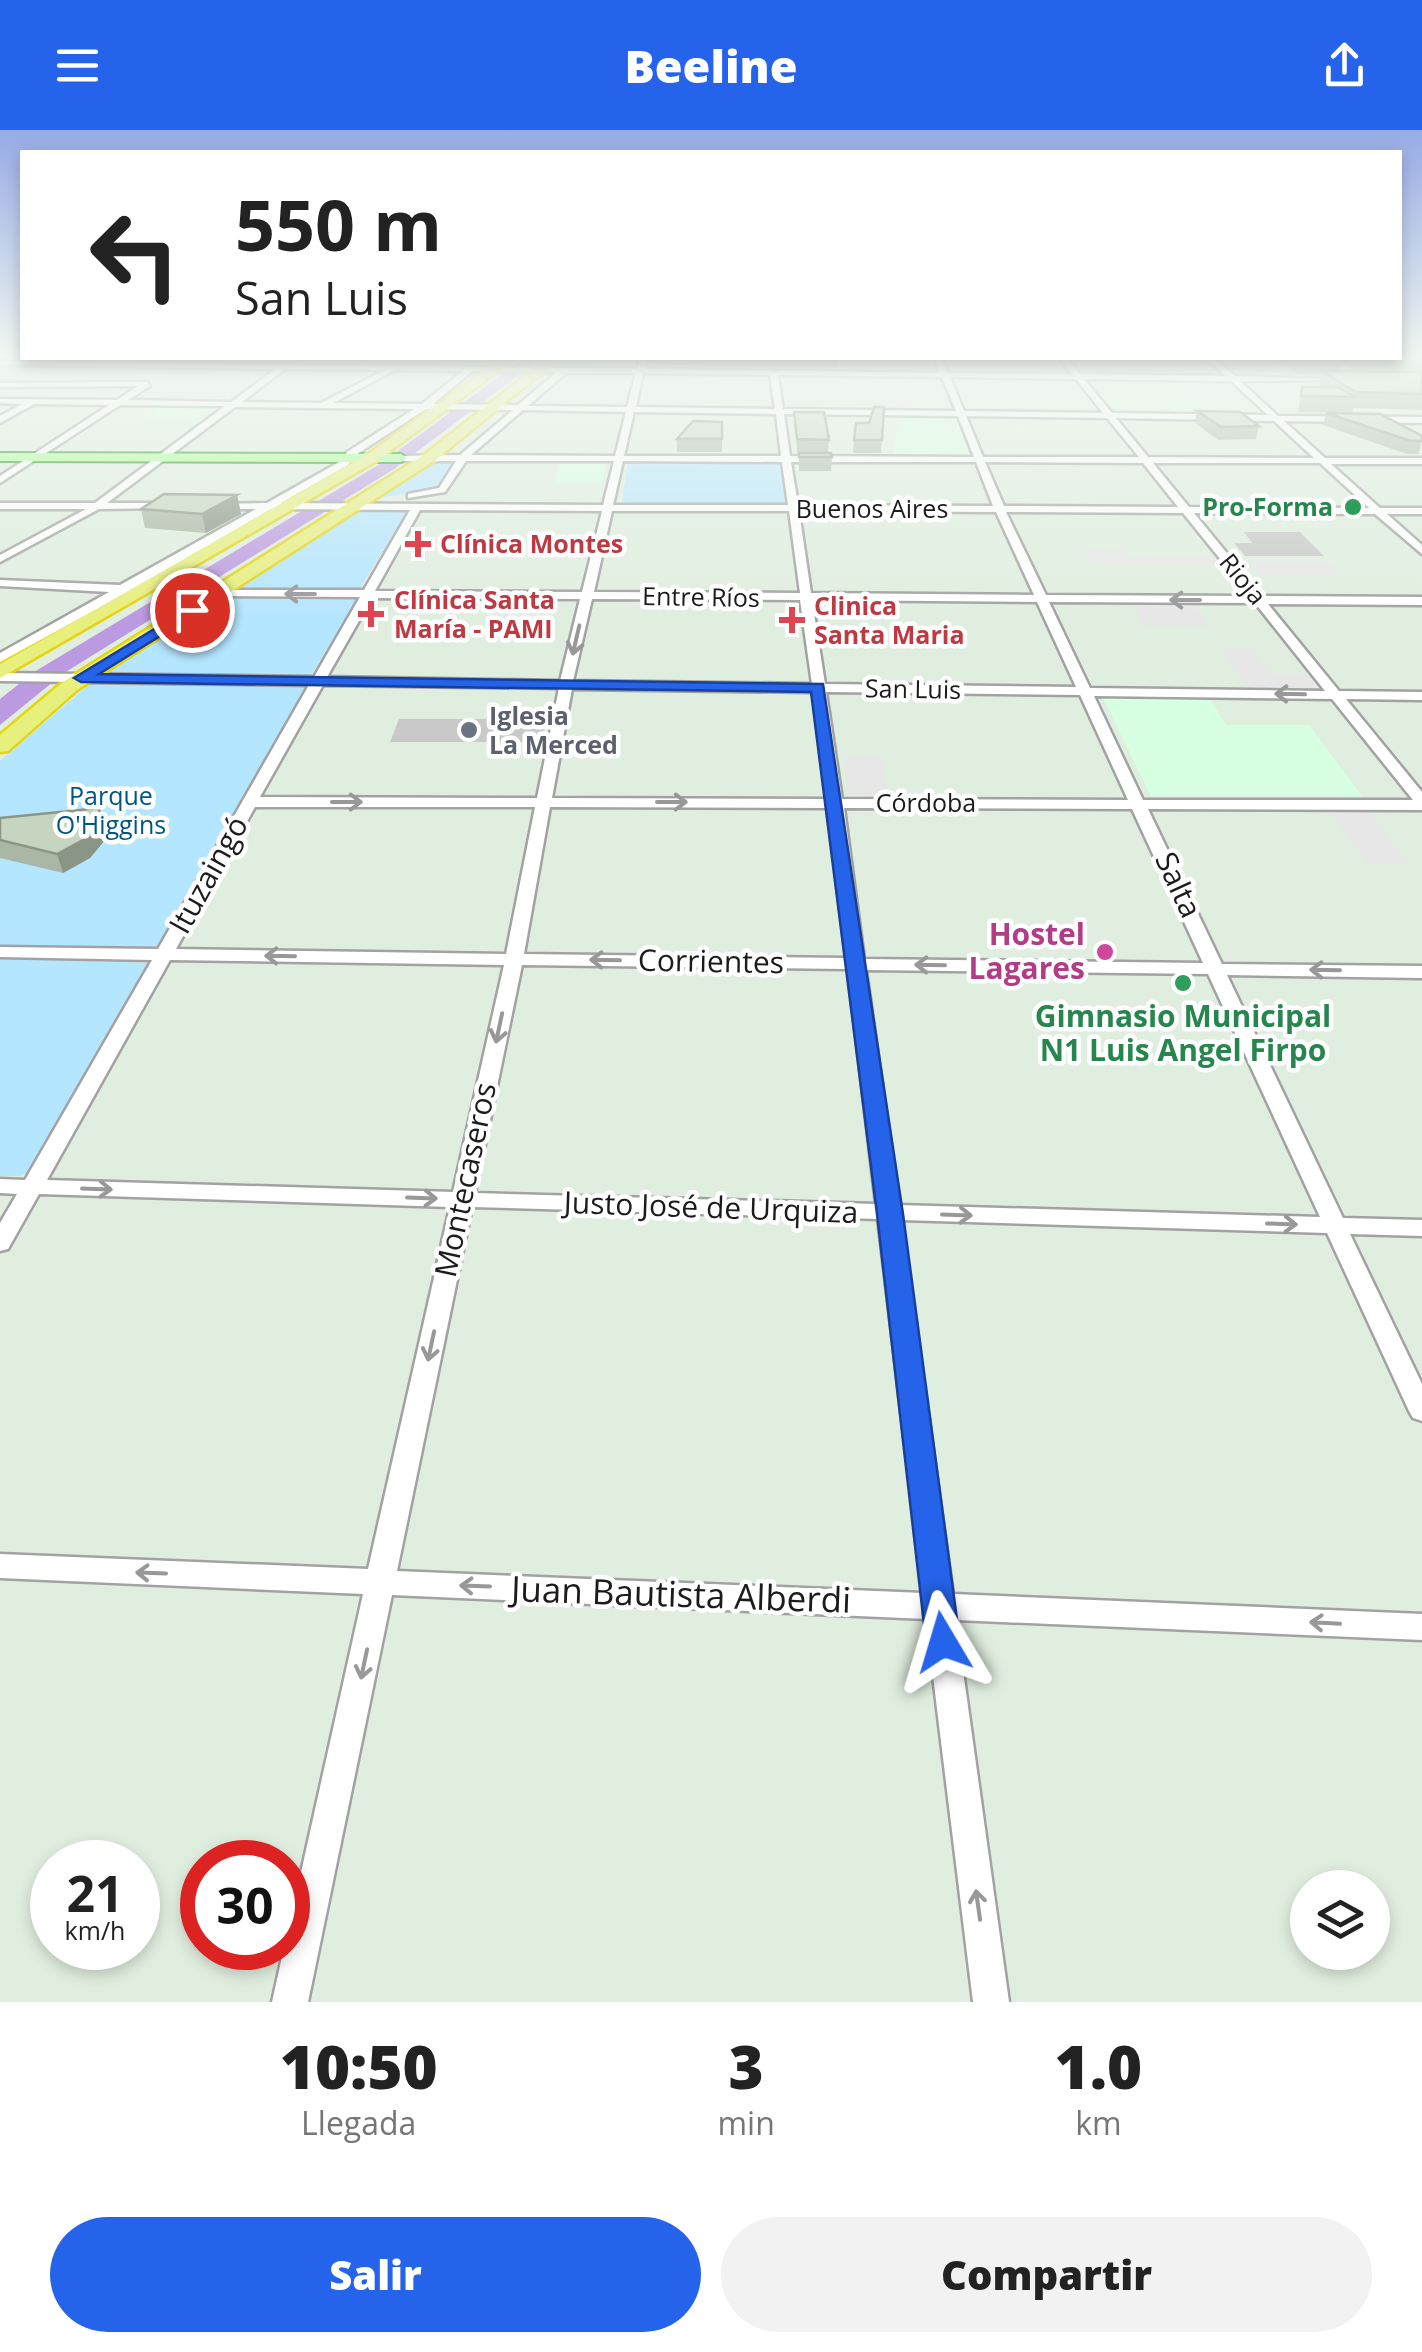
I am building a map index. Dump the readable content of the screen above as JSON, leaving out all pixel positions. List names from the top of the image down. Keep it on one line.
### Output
{"streets":{"street":["Buenos Aires","Rioja","Entre Ríos","San Luis","Córdoba","Ituzaingó","Salta","Corrientes","Montecaseros","Justo José de Urquiza","Juan Bautista Alberdi"]},"crossings":[["Buenos Aires","Rioja"],["Buenos Aires","Ituzaingó"],["Buenos Aires","Salta"],["Buenos Aires","Montecaseros"],["Rioja","Entre Ríos"],["Rioja","San Luis"],["Rioja","Córdoba"],["Entre Ríos","Ituzaingó"],["Entre Ríos","Salta"],["Entre Ríos","Montecaseros"],["San Luis","Ituzaingó"],["San Luis","Salta"],["San Luis","Montecaseros"],["Córdoba","Ituzaingó"],["Córdoba","Salta"],["Córdoba","Montecaseros"],["Ituzaingó","Corrientes"],["Ituzaingó","Justo José de Urquiza"],["Salta","Corrientes"],["Salta","Justo José de Urquiza"],["Corrientes","Montecaseros"],["Montecaseros","Justo José de Urquiza"],["Montecaseros","Juan Bautista Alberdi"]],"one_way":["Córdoba","Corrientes","Montecaseros","Justo José de Urquiza","Juan Bautista Alberdi"],"parks":["Parque O'Higgins"],"places":{"other":["Pro-Forma","Iglesia La Merced","Hostel Lagares","Gimnasio Municipal N1 Luis Angel Firpo"],"health":["Clínica Montes","Clínica Santa María - PAMI","Clinica Santa Maria"]},"page":{"header":"Beeline","turn":["550 m","San Luis"],"speed":"21 km/h","limit":"30","eta":["10:50","Llegada","3","min","1.0","km"],"buttons":["Salir","Compartir"]}}
